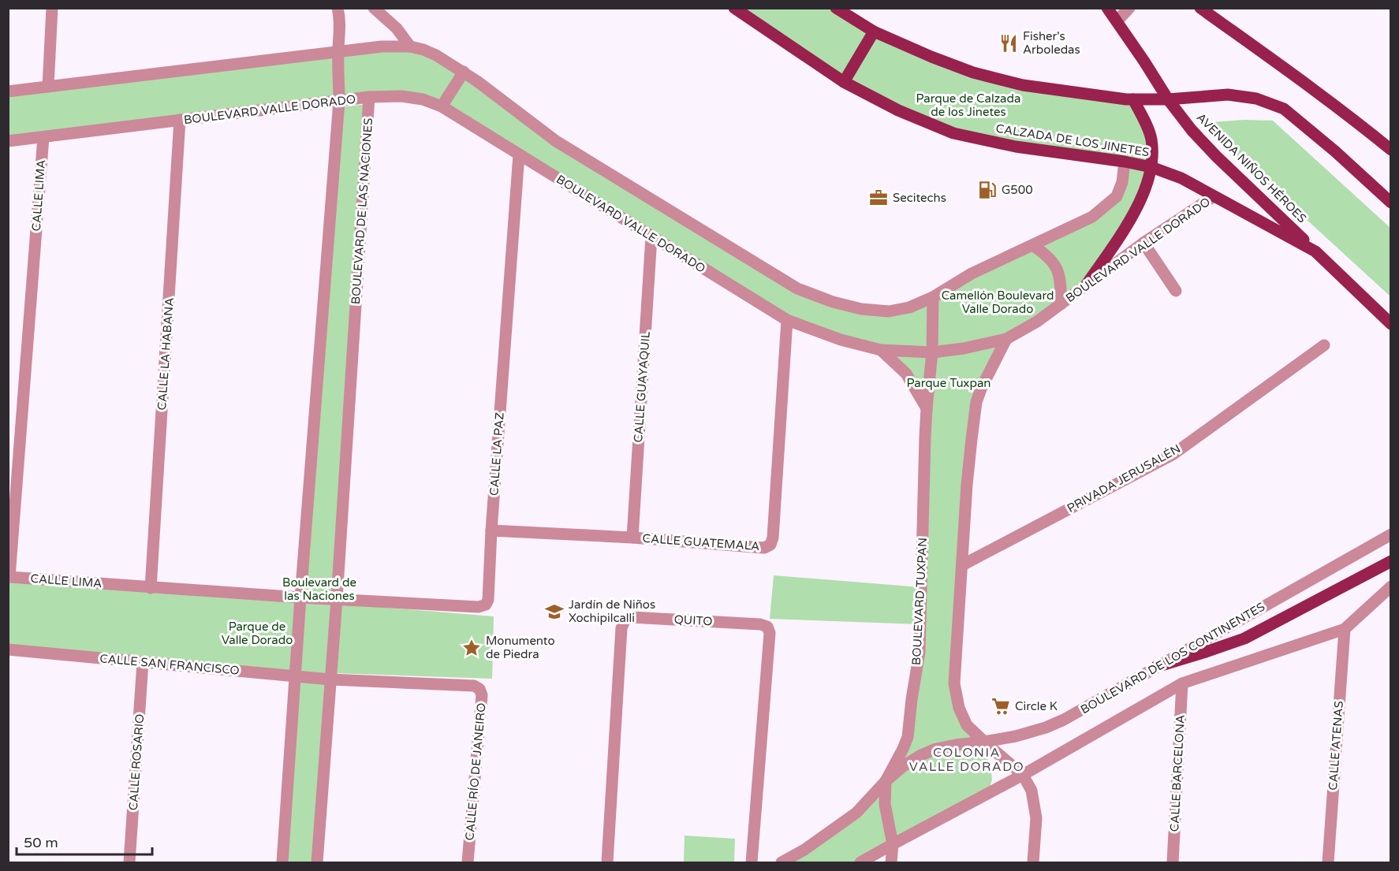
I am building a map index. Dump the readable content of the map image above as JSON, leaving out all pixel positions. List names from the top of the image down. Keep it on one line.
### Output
{"streets":{"main road":["CALZADA DE LOS JINETES","AVENIDA NIÑOS HÉROES"],"street":["BOULEVARD VALLE DORADO","CALLE LIMA","BOULEVARD DE LAS NACIONES","CALLE LA HABANA","CALLE GUAYAQUIL","CALLE LA PAZ","PRIVADA JERUSALÉN","CALLE GUATEMALA","BOULEVARD TUXPAN","QUITO","BOULEVARD DE LOS CONTINENTES","CALLE SAN FRANCISCO","CALLE ATENAS","CALLE ROSARIO","CALLE RÍO DE JANEIRO","CALLE BARCELONA"]},"crossings":[["BOULEVARD VALLE DORADO","CALZADA DE LOS JINETES"],["BOULEVARD VALLE DORADO","CALLE LIMA"],["BOULEVARD VALLE DORADO","BOULEVARD DE LAS NACIONES"],["BOULEVARD VALLE DORADO","CALLE LA HABANA"],["BOULEVARD VALLE DORADO","CALLE GUAYAQUIL"],["BOULEVARD VALLE DORADO","CALLE LA PAZ"],["BOULEVARD VALLE DORADO","CALLE GUATEMALA"],["BOULEVARD VALLE DORADO","BOULEVARD TUXPAN"],["CALZADA DE LOS JINETES","AVENIDA NIÑOS HÉROES"],["CALLE LIMA","BOULEVARD DE LAS NACIONES"],["CALLE LIMA","CALLE LA HABANA"],["CALLE LIMA","CALLE LA PAZ"],["BOULEVARD DE LAS NACIONES","CALLE LA PAZ"],["BOULEVARD DE LAS NACIONES","CALLE SAN FRANCISCO"],["BOULEVARD DE LAS NACIONES","CALLE RÍO DE JANEIRO"],["CALLE GUAYAQUIL","CALLE GUATEMALA"],["CALLE LA PAZ","CALLE GUATEMALA"],["BOULEVARD TUXPAN","BOULEVARD DE LOS CONTINENTES"],["CALLE SAN FRANCISCO","CALLE ROSARIO"],["CALLE SAN FRANCISCO","CALLE RÍO DE JANEIRO"]],"districts":["COLONIA VALLE DORADO"],"parks":["Parque de Calzada de los Jinetes","Camellón Boulevard Valle Dorado","Parque Tuxpan","Boulevard de las Naciones","Parque de Valle Dorado"],"places":{"restaurant":["Fisher's Arboledas"],"fuel station":["G500"],"office":["Secitechs"],"school or university":["Jardín de Niños Xochipilcalli"],"place":["Monumento de Piedra"],"supermarket":["Circle K"]},"scale_bar":"50 m"}
